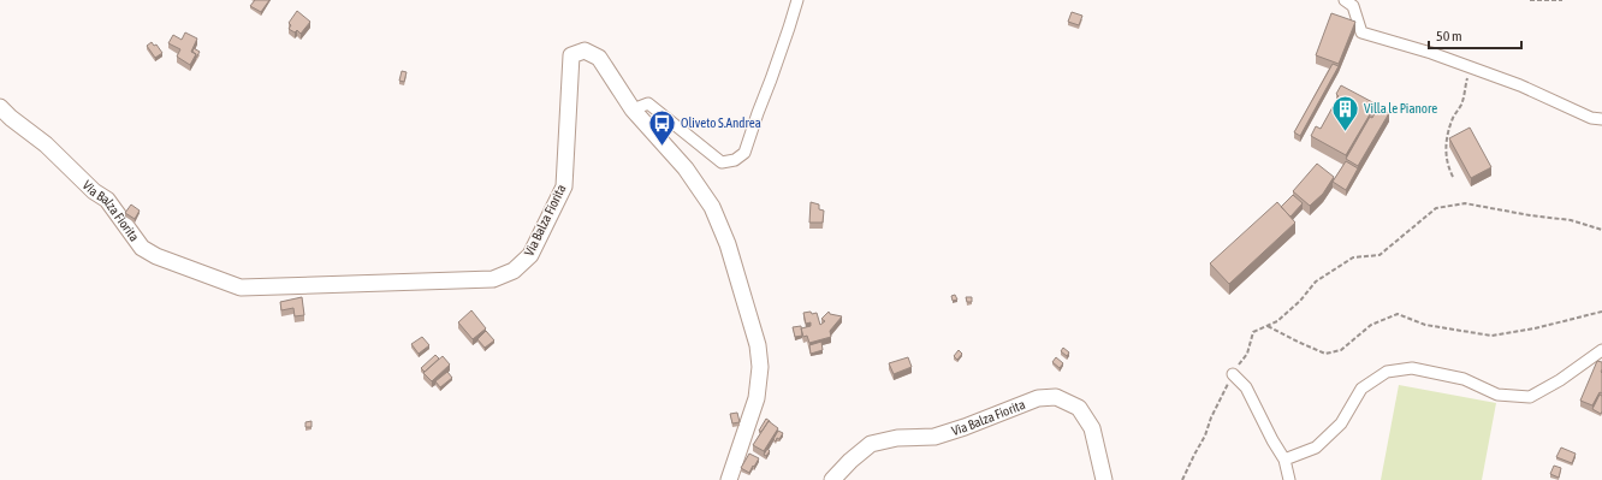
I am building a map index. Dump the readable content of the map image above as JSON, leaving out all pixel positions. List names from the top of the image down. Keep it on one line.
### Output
{"streets":{"street":["Via Balza Fiorita"]},"places":{"building":["Villa le Pianore"],"bus stop":["Oliveto S.Andrea"]},"scale_bar":"50 m"}
